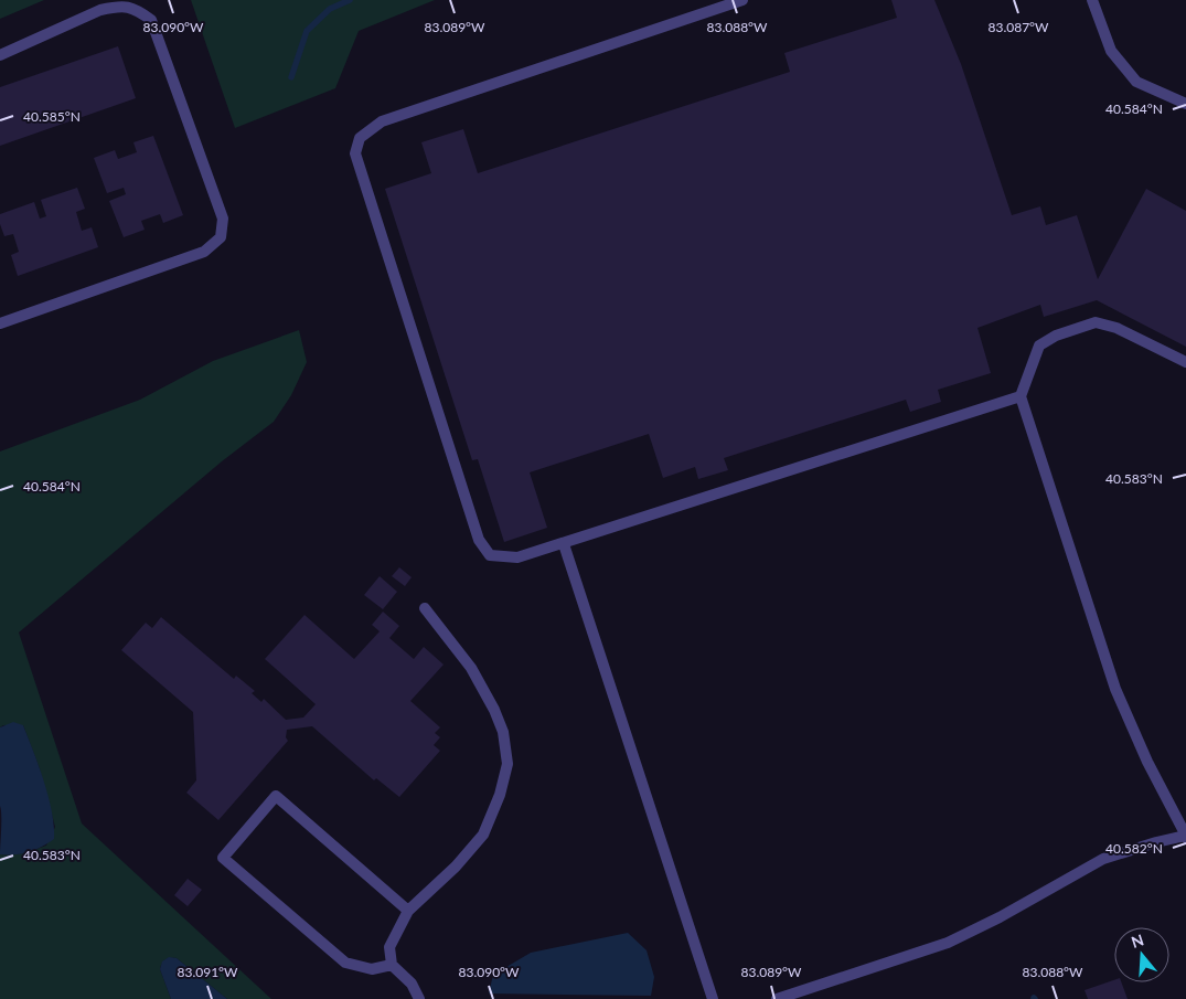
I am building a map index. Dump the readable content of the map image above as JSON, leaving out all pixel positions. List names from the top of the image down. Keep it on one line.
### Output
{"north":"top","coordinates":["83.090°W","83.089°W","83.088°W","83.087°W","40.584°N","40.585°N","40.583°N","40.582°N","83.091°W"]}
